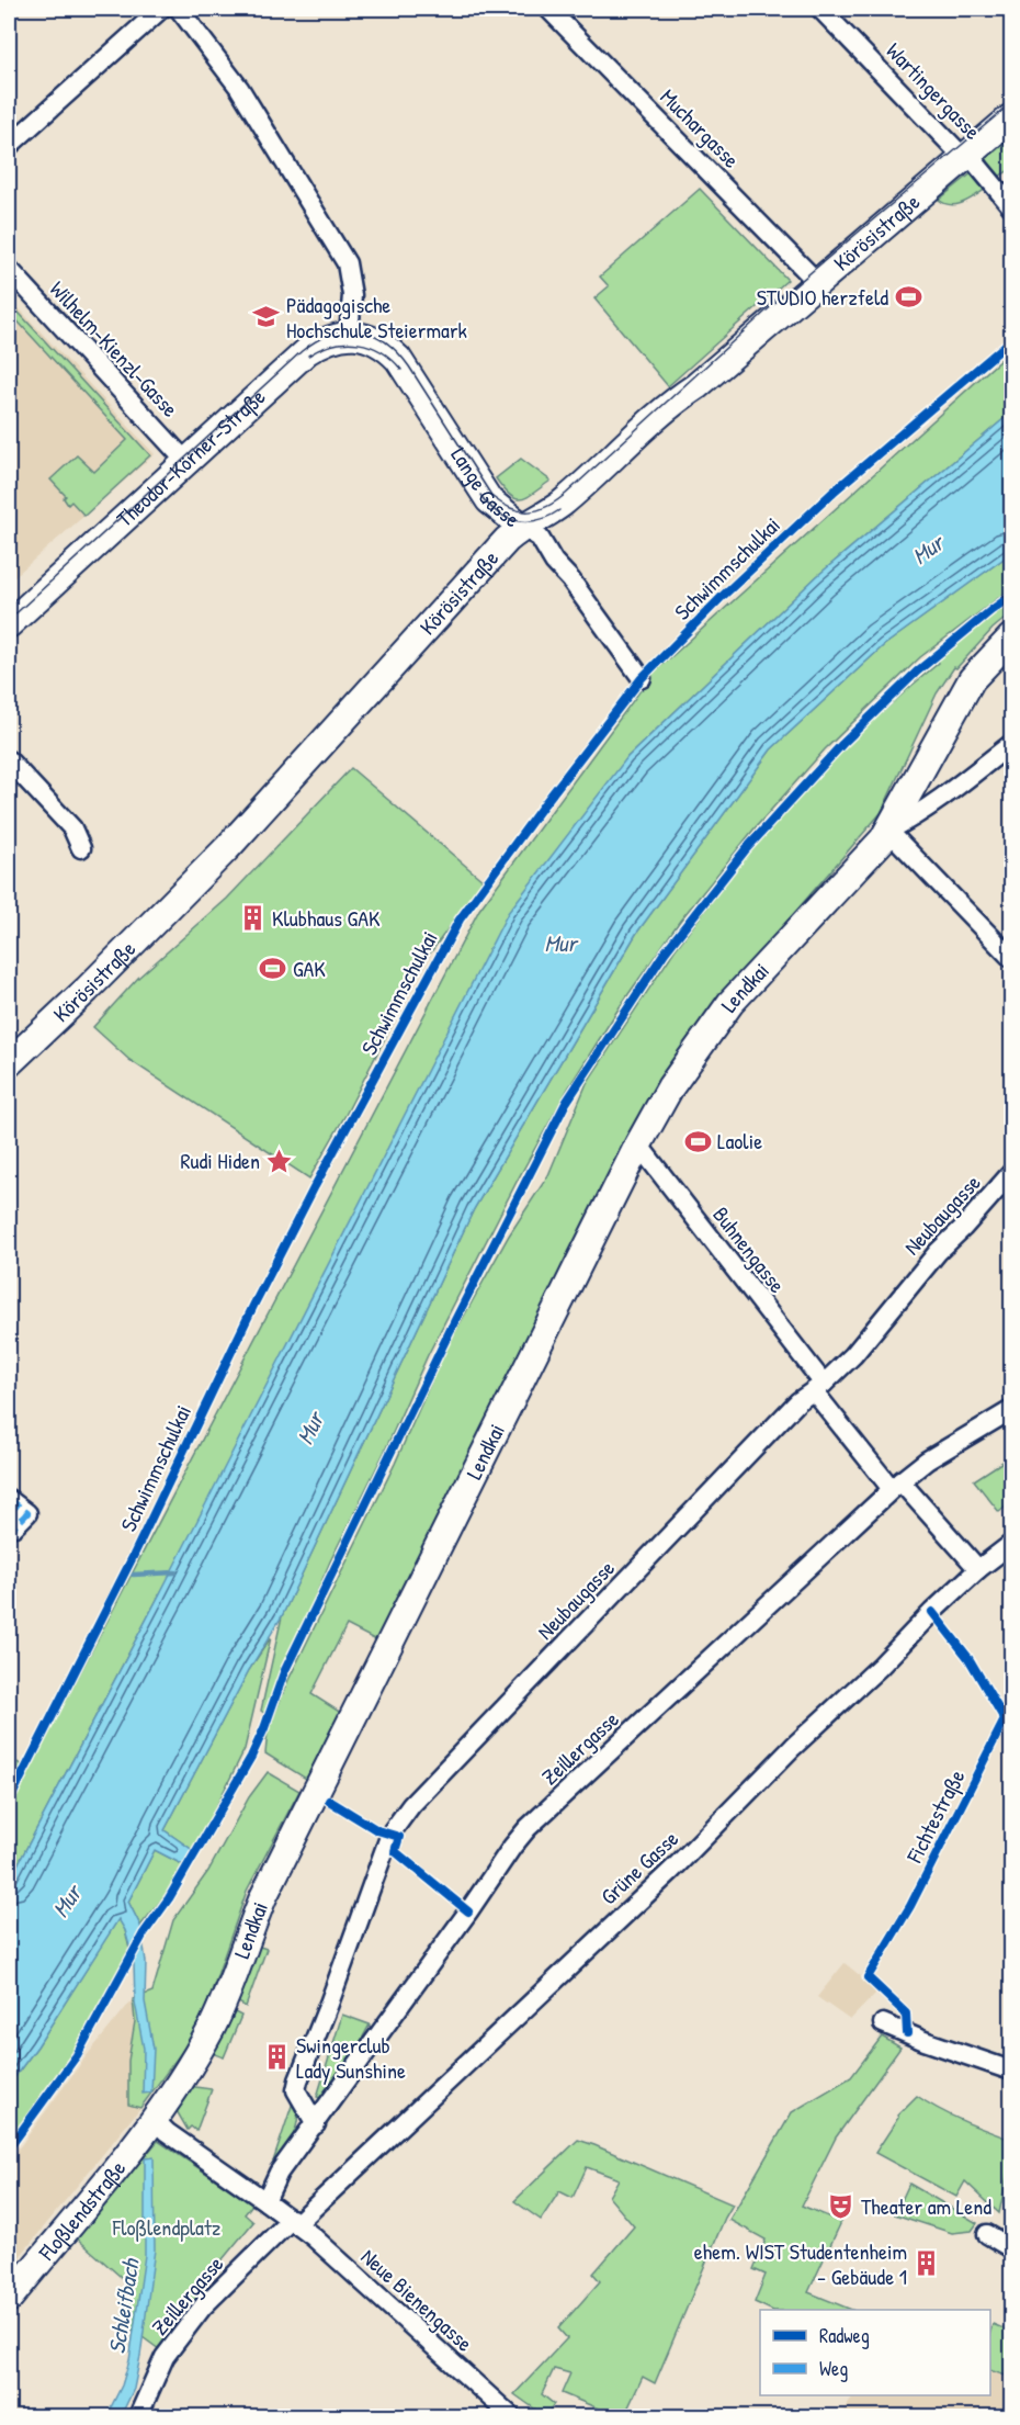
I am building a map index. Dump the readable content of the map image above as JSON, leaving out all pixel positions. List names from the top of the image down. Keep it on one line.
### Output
{"streets":{"main road":["Körösistraße","Theodor-Körner-Straße","Lange Gasse","Lendkai","Floßlendstraße"],"street":["Wartingergasse","Muchargasse","Wilhelm-Kienzl-Gasse","Neubaugasse","Buhnengasse","Zeillergasse","Grüne Gasse","Neue Bienengasse"],"cycle path":["Schwimmschulkai","Fichtestraße"]},"crossings":[["Wartingergasse","Körösistraße"],["Muchargasse","Körösistraße"],["Körösistraße","Lange Gasse"],["Wilhelm-Kienzl-Gasse","Theodor-Körner-Straße"],["Theodor-Körner-Straße","Lange Gasse"],["Lendkai","Buhnengasse"],["Lendkai","Floßlendstraße"],["Neubaugasse","Buhnengasse"],["Neubaugasse","Zeillergasse"],["Buhnengasse","Zeillergasse"],["Buhnengasse","Grüne Gasse"],["Zeillergasse","Grüne Gasse"],["Zeillergasse","Neue Bienengasse"],["Grüne Gasse","Neue Bienengasse"]],"water":["Mur","Schleifbach"],"parks":["Floßlendplatz"],"places":{"sports":["STUDIO herzfeld","GAK","Laolie"],"school or university":["Pädagogische Hochschule Steiermark"],"building":["Klubhaus GAK","Swingerclub Lady Sunshine","ehem. WIST Studentenheim - Gebäude 1"],"place":["Rudi Hiden"],"theatre":["Theater am Lend"]},"legend":["Radweg","Weg"]}
